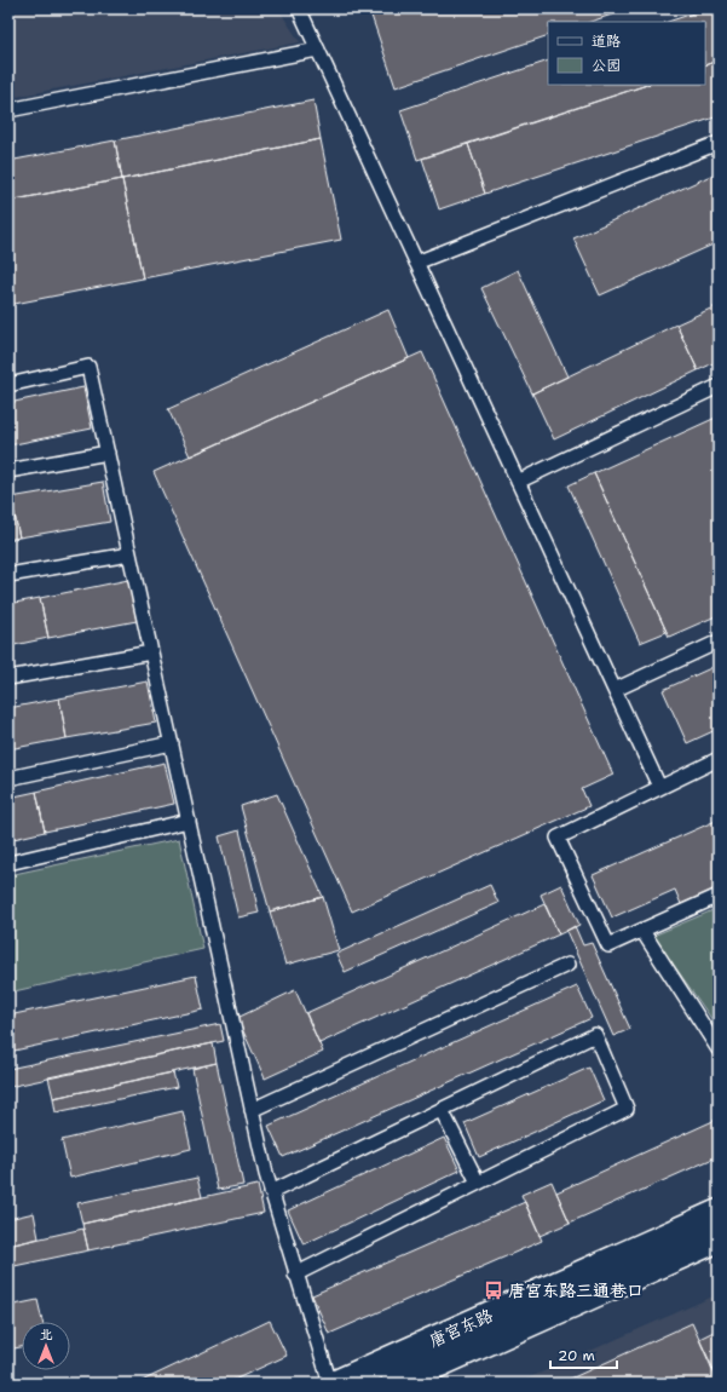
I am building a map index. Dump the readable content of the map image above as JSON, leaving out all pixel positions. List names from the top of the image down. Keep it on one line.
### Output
{"streets":{"street":["唐宫东路"]},"places":{"bus stop":["唐宫东路三通巷口"]},"legend":["道路","公园"],"scale_bar":"20 m","north":"top"}
